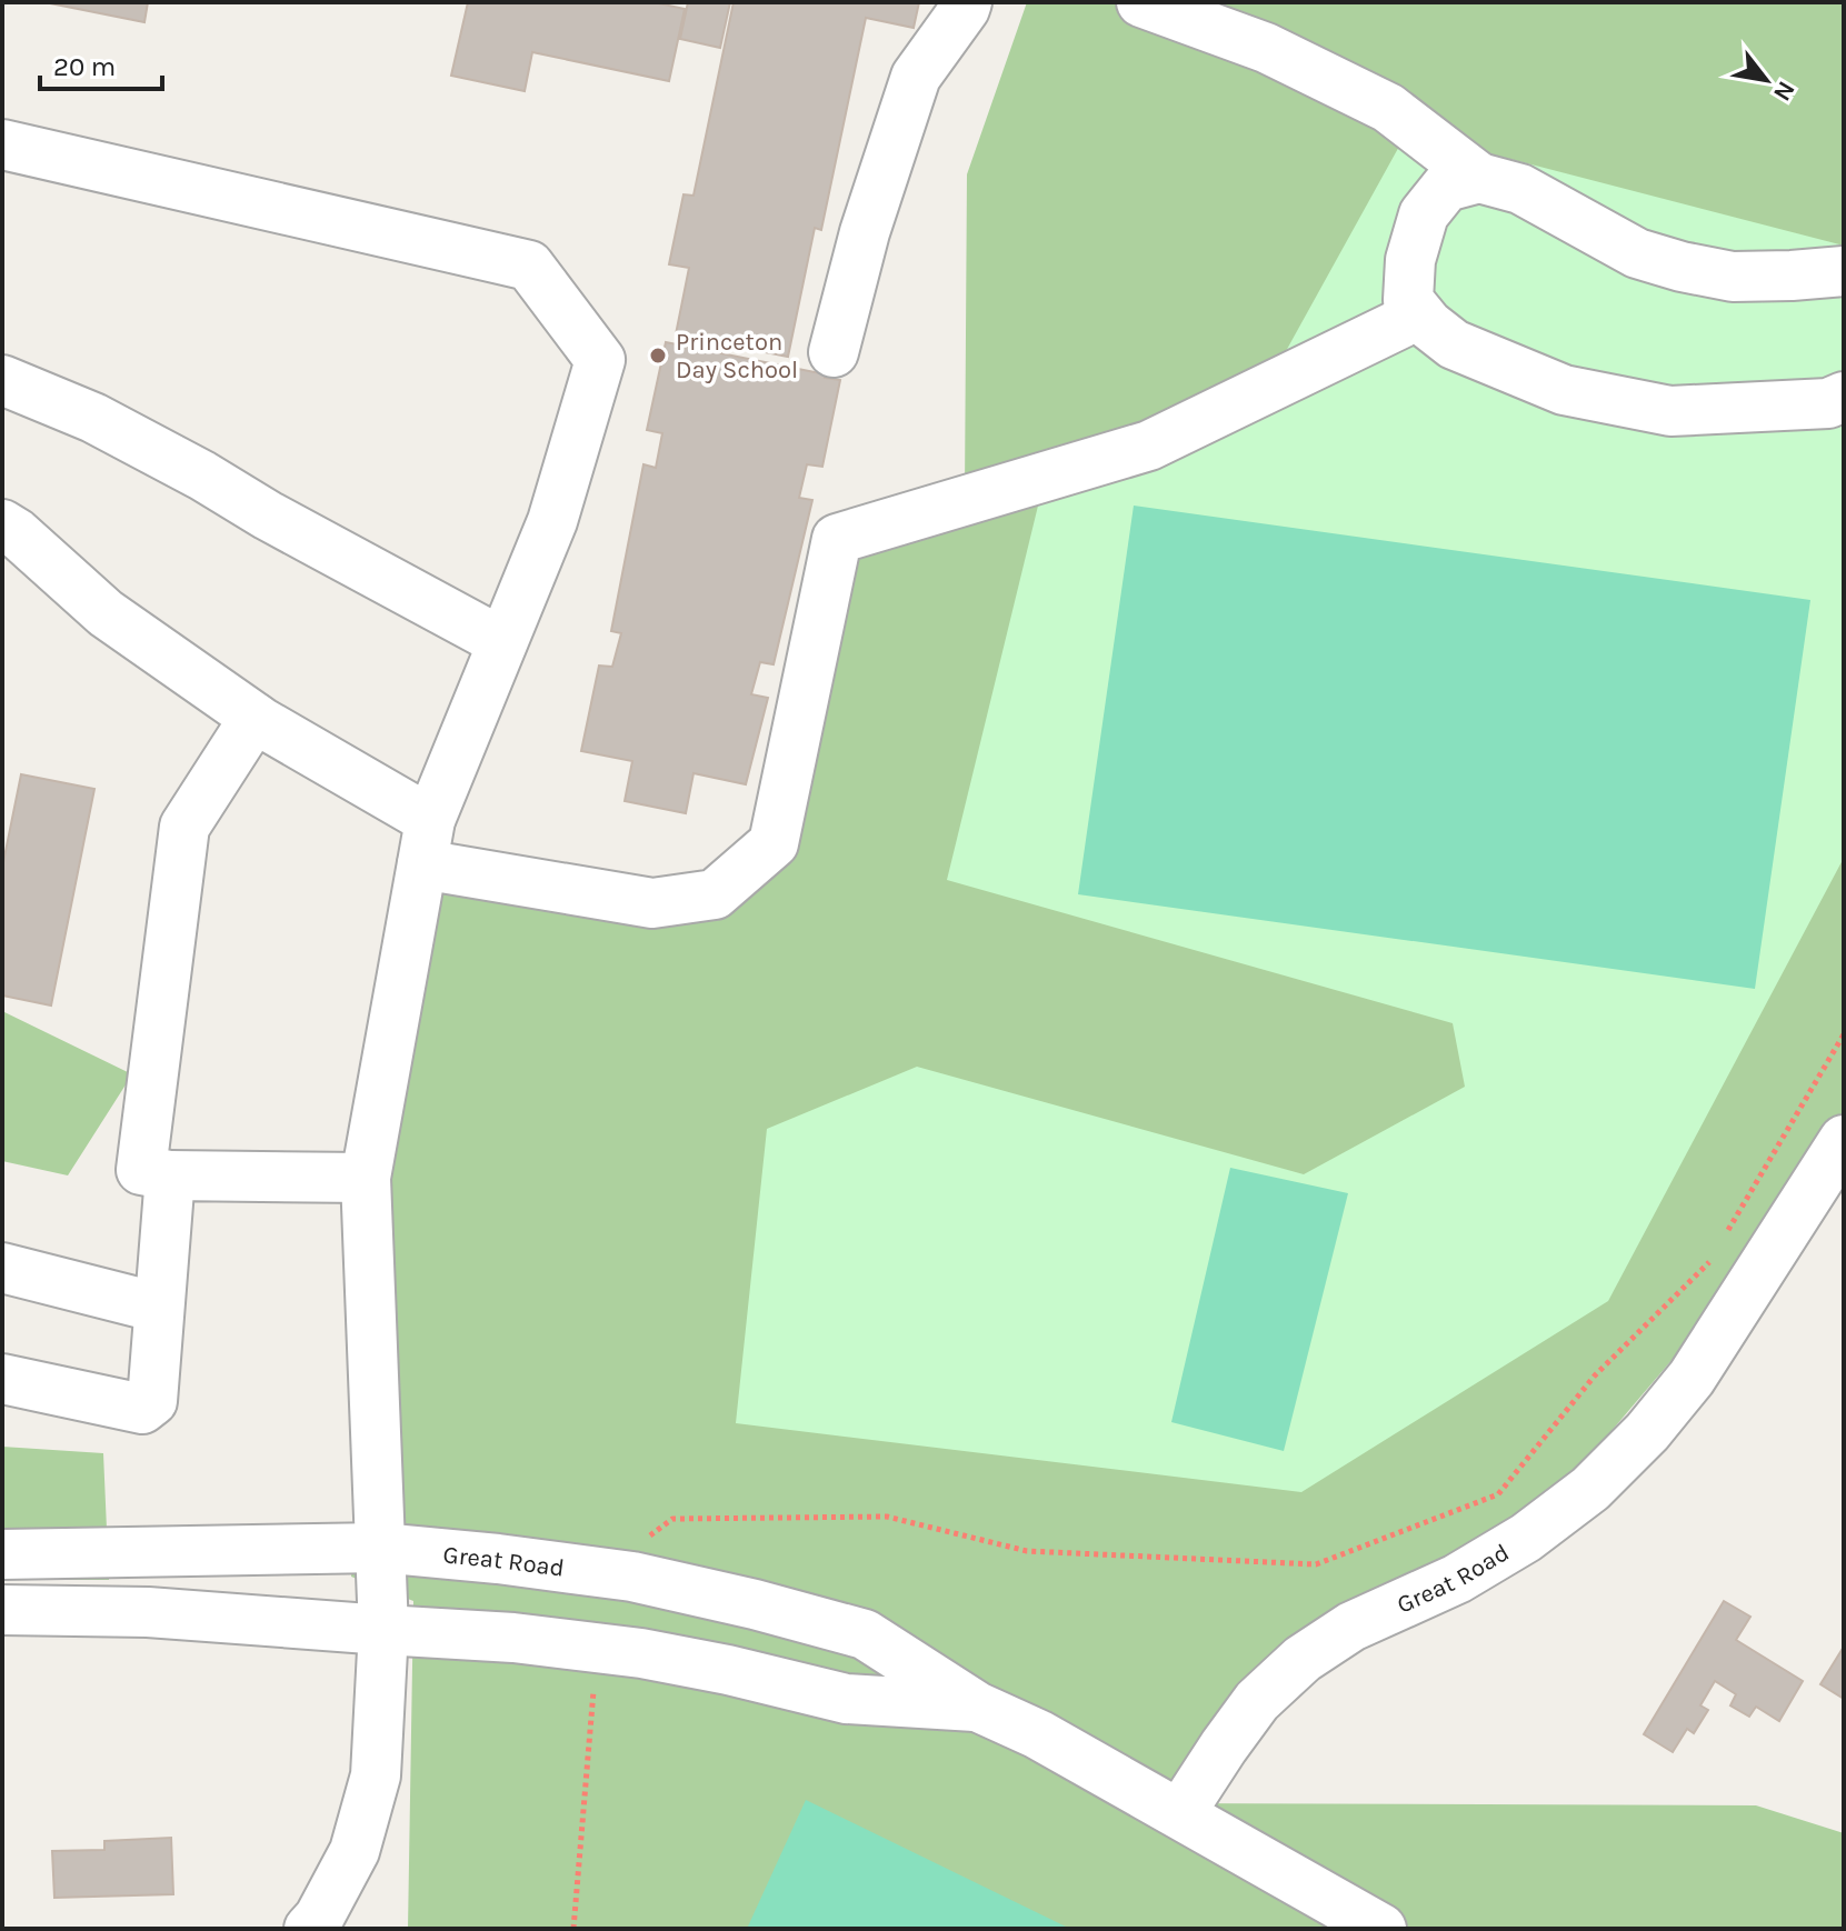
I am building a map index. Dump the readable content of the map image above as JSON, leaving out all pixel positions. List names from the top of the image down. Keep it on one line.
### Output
{"streets":{"street":["Great Road"]},"places":["Princeton Day School"],"scale_bar":"20 m","north":"bottom right"}
